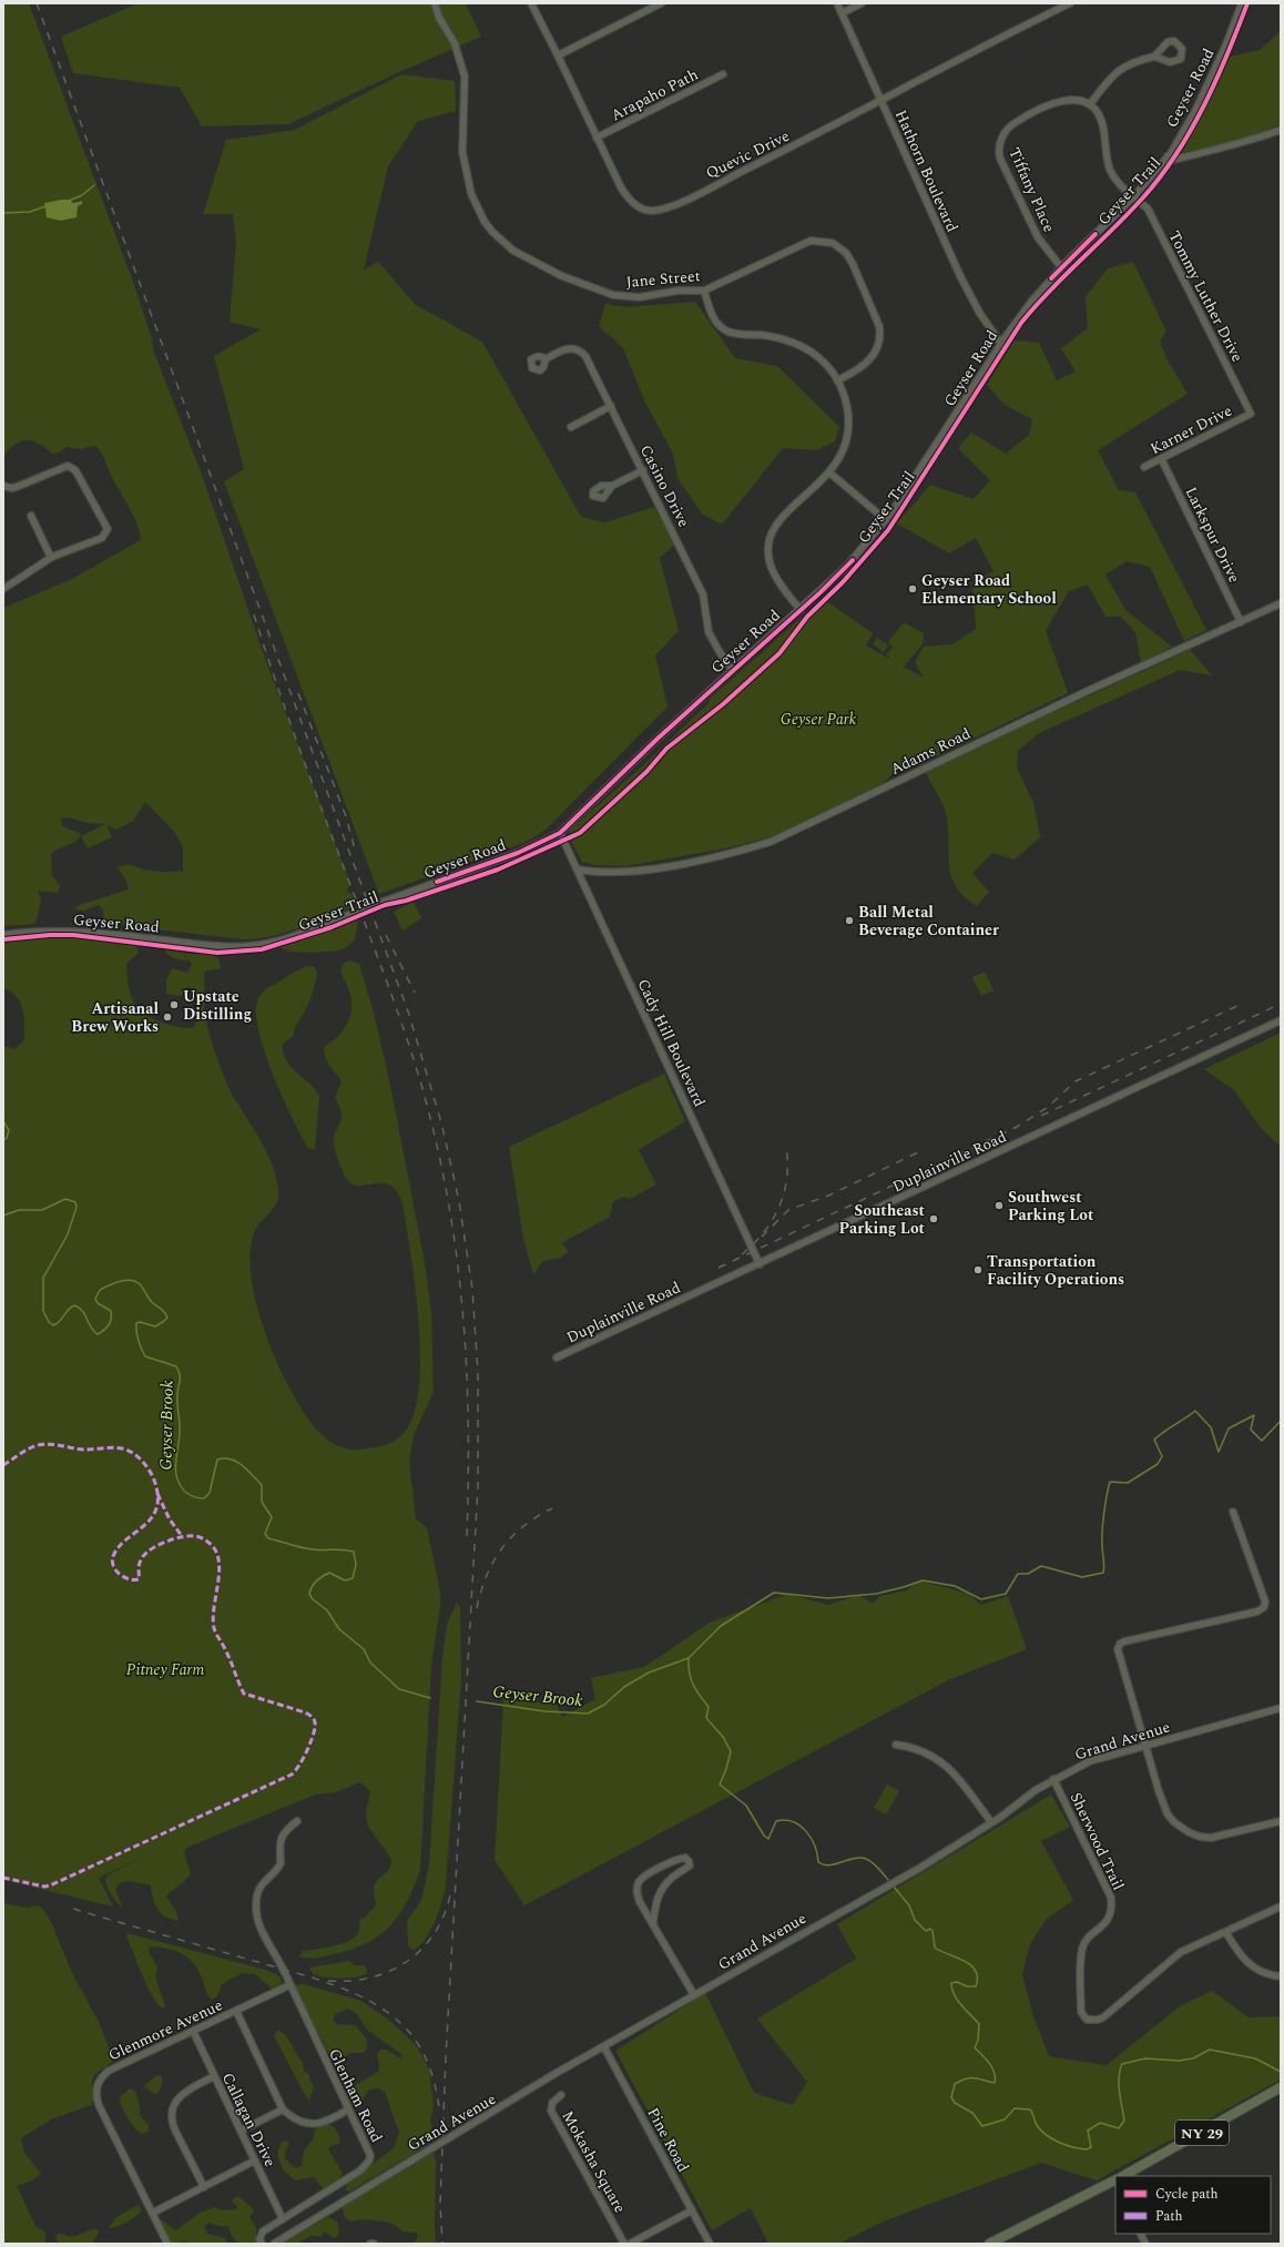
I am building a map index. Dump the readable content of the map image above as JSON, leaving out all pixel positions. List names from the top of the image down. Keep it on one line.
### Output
{"streets":{"highway":["NY 29"],"street":["Geyser Road","Arapaho Path","Quevic Drive","Hathorn Boulevard","Tiffany Place","Jane Street","Tommy Luther Drive","Karner Drive","Casino Drive","Larkspur Drive","Adams Road","Cady Hill Boulevard","Duplainville Road","Grand Avenue","Sherwood Trail","Glenmore Avenue","Glenham Road","Callagan Drive","Pine Road","Mokasha Square"],"cycle path":["Geyser Trail"]},"crossings":[["Geyser Road","Hathorn Boulevard"],["Geyser Road","Tiffany Place"],["Geyser Road","Tommy Luther Drive"],["Geyser Road","Casino Drive"],["Geyser Road","Cady Hill Boulevard"],["Arapaho Path","Quevic Drive"],["Quevic Drive","Hathorn Boulevard"],["Tommy Luther Drive","Karner Drive"],["Karner Drive","Larkspur Drive"],["Larkspur Drive","Adams Road"],["Adams Road","Cady Hill Boulevard"],["Cady Hill Boulevard","Duplainville Road"],["Grand Avenue","Sherwood Trail"],["Grand Avenue","Pine Road"],["Glenmore Avenue","Glenham Road"],["Glenmore Avenue","Callagan Drive"],["Glenham Road","Callagan Drive"]],"water":["Geyser Brook"],"parks":["Geyser Park","Pitney Farm"],"places":["Geyser Road Elementary School","Ball Metal Beverage Container","Upstate Distilling","Artisanal Brew Works","Southwest Parking Lot","Southeast Parking Lot","Transportation Facility Operations"],"legend":["Cycle path","Path"]}
